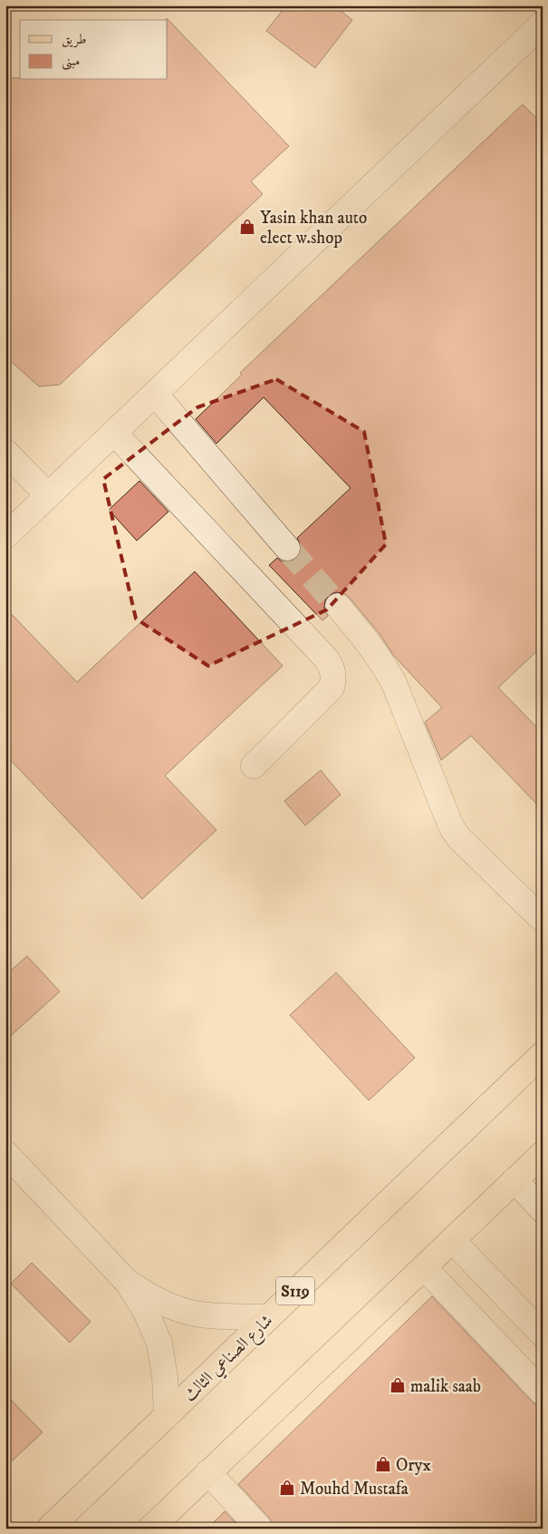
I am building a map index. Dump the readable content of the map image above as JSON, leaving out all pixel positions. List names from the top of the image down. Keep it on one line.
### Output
{"streets":{"main road":["S119","شارع الصناعي الثالث"]},"places":{"shop":["Yasin khan auto elect w.shop","malik saab","Oryx","Mouhd Mustafa"]},"legend":["طريق","مبنى"]}
